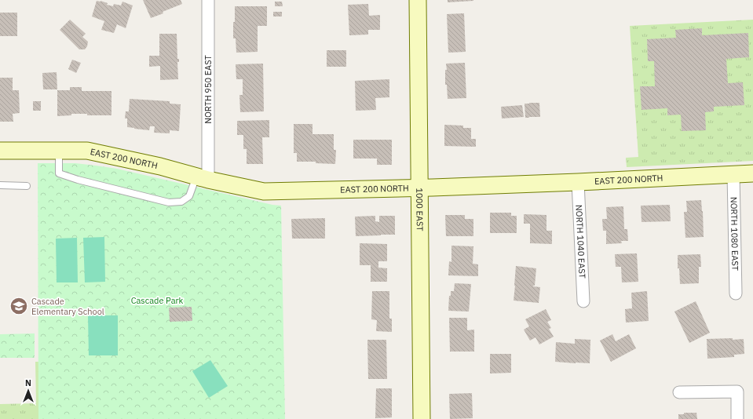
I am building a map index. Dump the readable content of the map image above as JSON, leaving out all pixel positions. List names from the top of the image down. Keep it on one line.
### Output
{"streets":{"street":["NORTH 950 EAST","EAST 200 NORTH","1000 EAST","NORTH 1080 EAST","NORTH 1040 EAST"]},"crossings":[["NORTH 950 EAST","EAST 200 NORTH"],["EAST 200 NORTH","1000 EAST"],["EAST 200 NORTH","NORTH 1080 EAST"],["EAST 200 NORTH","NORTH 1040 EAST"]],"parks":["Cascade Park"],"places":{"school or university":["Cascade Elementary School"]},"north":"top"}
